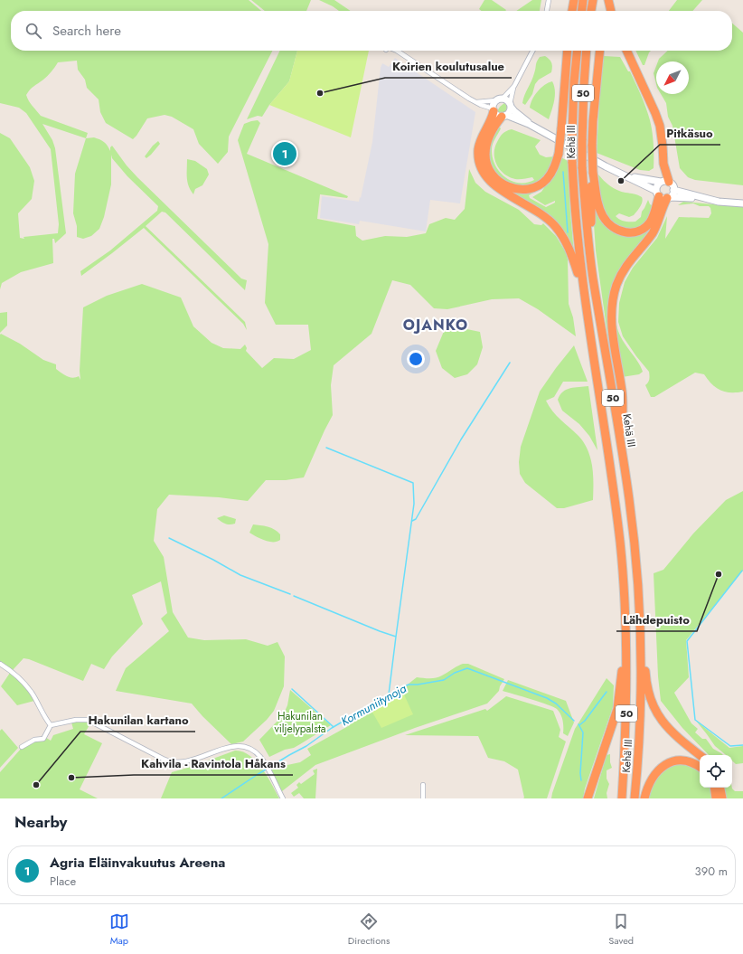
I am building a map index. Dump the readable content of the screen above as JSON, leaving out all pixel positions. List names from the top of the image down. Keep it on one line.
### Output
{"streets":{"highway":["50","Kehä III"]},"districts":["OJANKO"],"water":["Kormuniitynoja"],"parks":["Hakunilan viljelypalsta"],"places":["Koirien koulutusalue","Pitkäsuo","Lähdepuisto","Kahvila - Ravintola Håkans","Hakunilan kartano"],"north":"bottom left","page":{"search":"Search here","pins":"1","heading":"Nearby","list":[{"mark":"1","name":"Agria Eläinvakuutus Areena","note":"Place","value":"390 m"}],"nav":["Map","Directions","Saved"]}}
